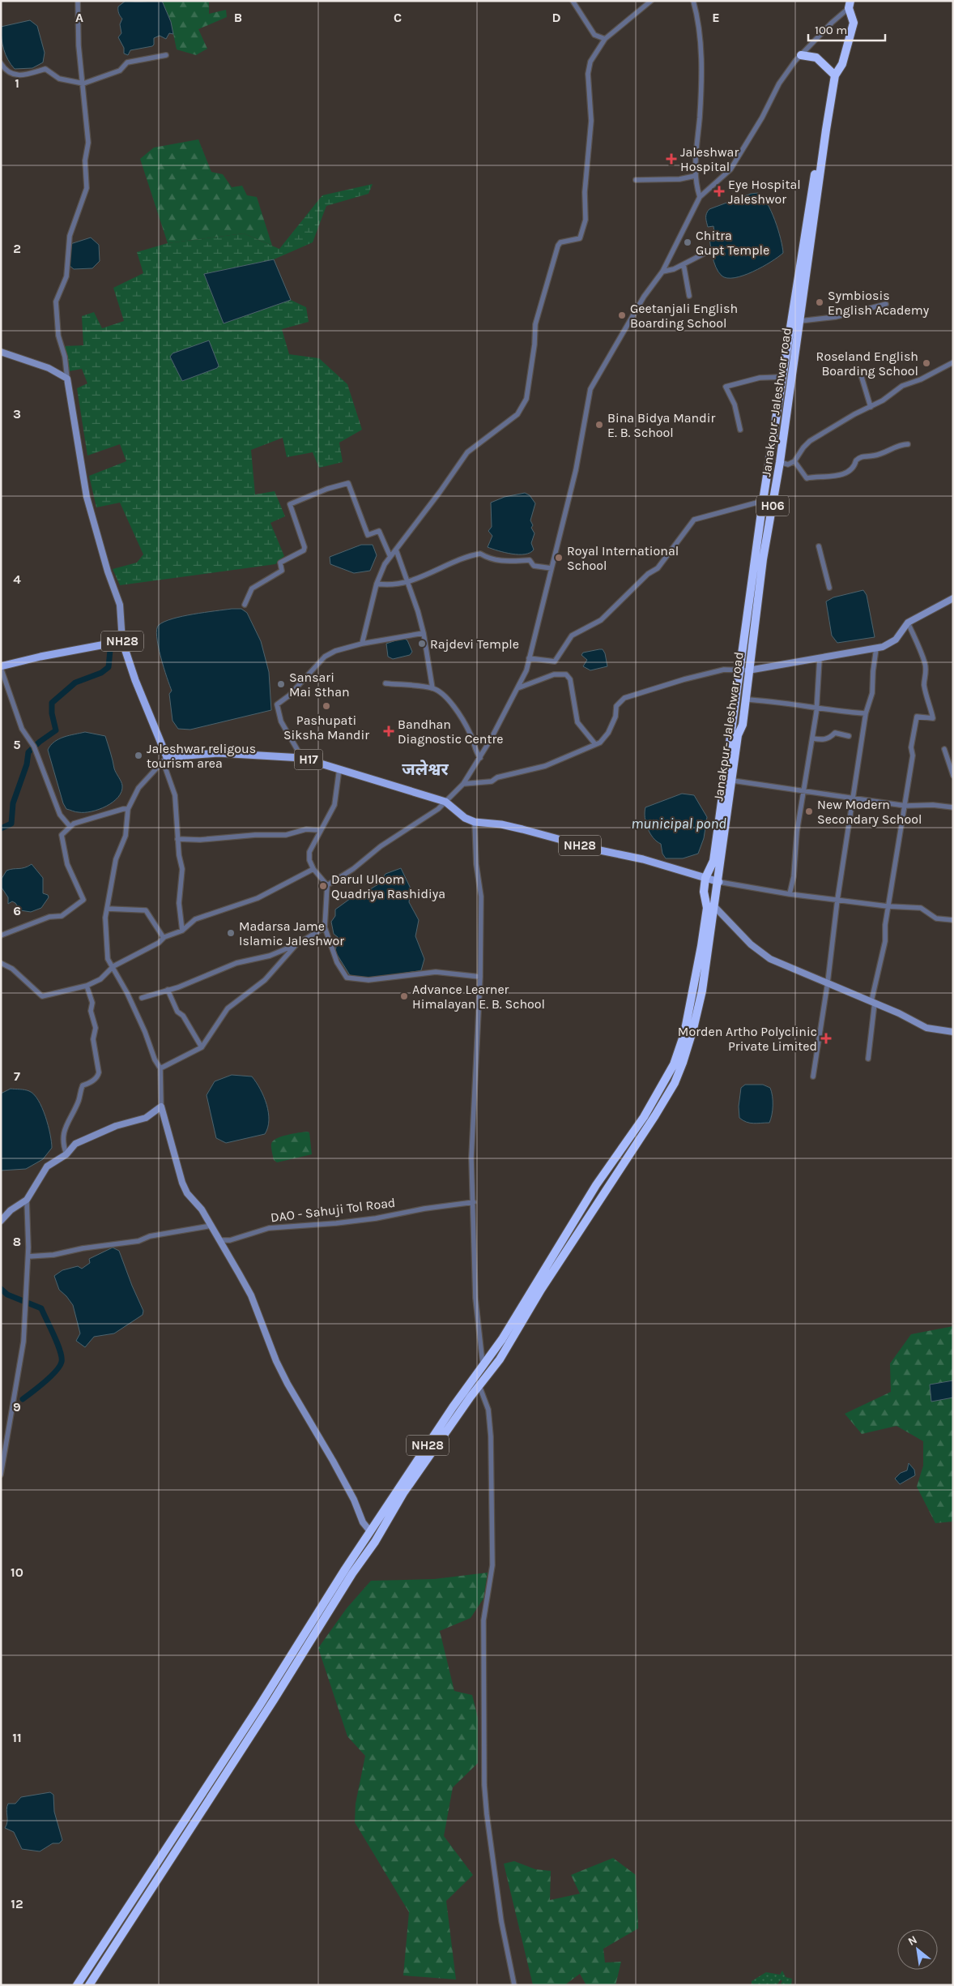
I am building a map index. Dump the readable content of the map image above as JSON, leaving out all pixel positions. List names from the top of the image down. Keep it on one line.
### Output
{"streets":{"highway":["Janakpur- Jaleshwar road","H06","NH28"],"main road":["H17"],"street":["DAO - Sahuji Tol Road"]},"crossings":[["Janakpur- Jaleshwar road","H06"],["Janakpur- Jaleshwar road","NH28"],["H06","NH28"],["NH28","H17"]],"districts":["जलेश्वर"],"water":["municipal pond"],"places":{"health":["Jaleshwar Hospital","Eye Hospital Jaleshwor","Bandhan Diagnostic Centre","Morden Artho Polyclinic Private Limited"],"other":["Chitra Gupt Temple","Symbiosis English Academy","Geetanjali English Boarding School","Roseland English Boarding School","Bina Bidya Mandir E. B. School","Royal International School","Rajdevi Temple","Sansari Mai Sthan","Pashupati Siksha Mandir","Jaleshwar religous tourism area","New Modern Secondary School","Darul Uloom Quadriya Rashidiya","Madarsa Jame Islamic Jaleshwor","Advance Learner Himalayan E. B. School"]},"scale_bar":"100 m","north":"top left","grid":{"columns":["A","B","C","D","E"],"rows":["1","2","3","4","5","6","7","8","9","10","11","12"]}}
